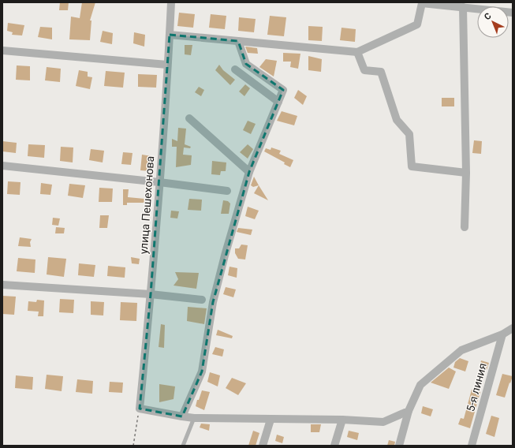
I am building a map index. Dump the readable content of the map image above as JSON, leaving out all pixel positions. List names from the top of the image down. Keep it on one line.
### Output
{"streets":{"street":["улица Пешехонова","5-я линия"]},"north":"top left"}
